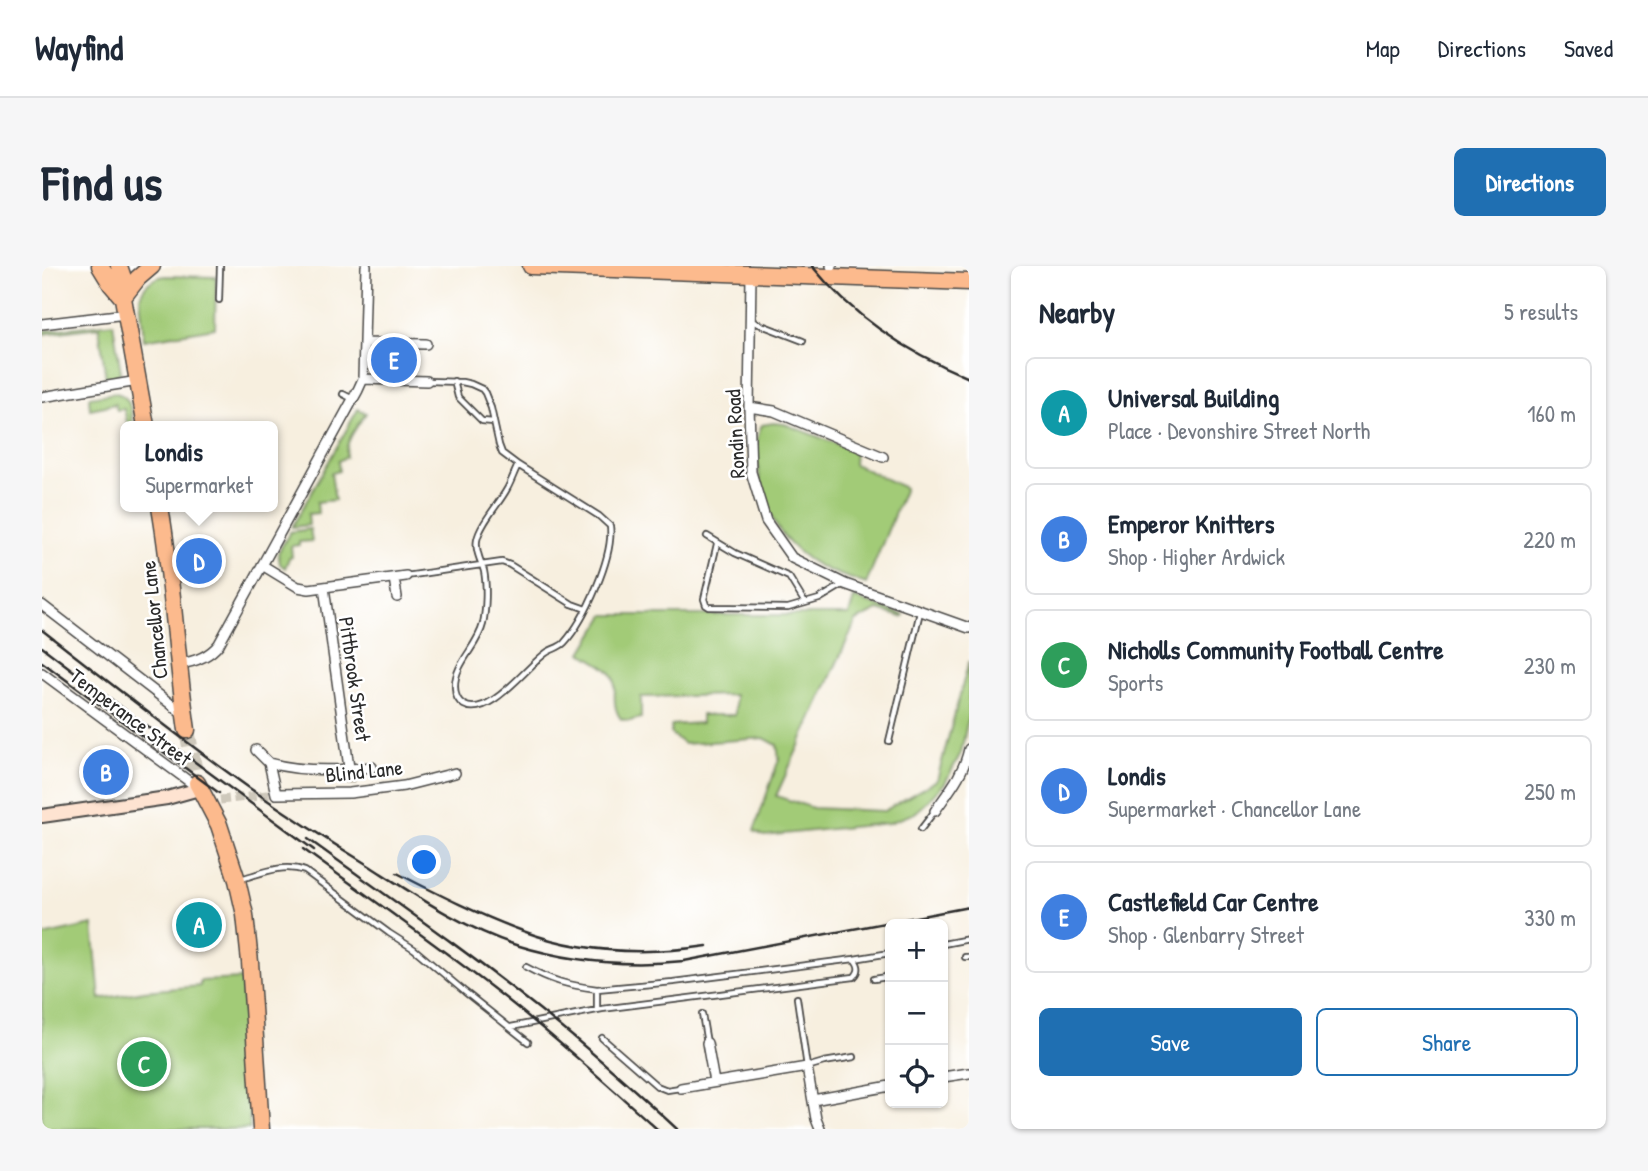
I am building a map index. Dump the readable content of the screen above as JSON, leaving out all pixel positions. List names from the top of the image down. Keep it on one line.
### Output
{"streets":{"highway":["Chancellor Lane"],"street":["Rondin Road","Pittbrook Street","Temperance Street","Blind Lane"]},"page":{"header":"Wayfind","nav":["Map","Directions","Saved"],"buttons":["Directions",["Save","Share"]],"title":"Find us","heading":["Nearby","5 results"],"pins":["E","D","B","A","C"],"list":[{"mark":"A","name":"Universal Building","note":"Place · Devonshire Street North","value":"160 m"},{"mark":"B","name":"Emperor Knitters","note":"Shop · Higher Ardwick","value":"220 m"},{"mark":"C","name":"Nicholls Community Football Centre","note":"Sports","value":"230 m"},{"mark":"D","name":"Londis","note":"Supermarket · Chancellor Lane","value":"250 m"},{"mark":"E","name":"Castlefield Car Centre","note":"Shop · Glenbarry Street","value":"330 m"}],"popup":["Londis","Supermarket"],"map_buttons":["+","−"]}}
